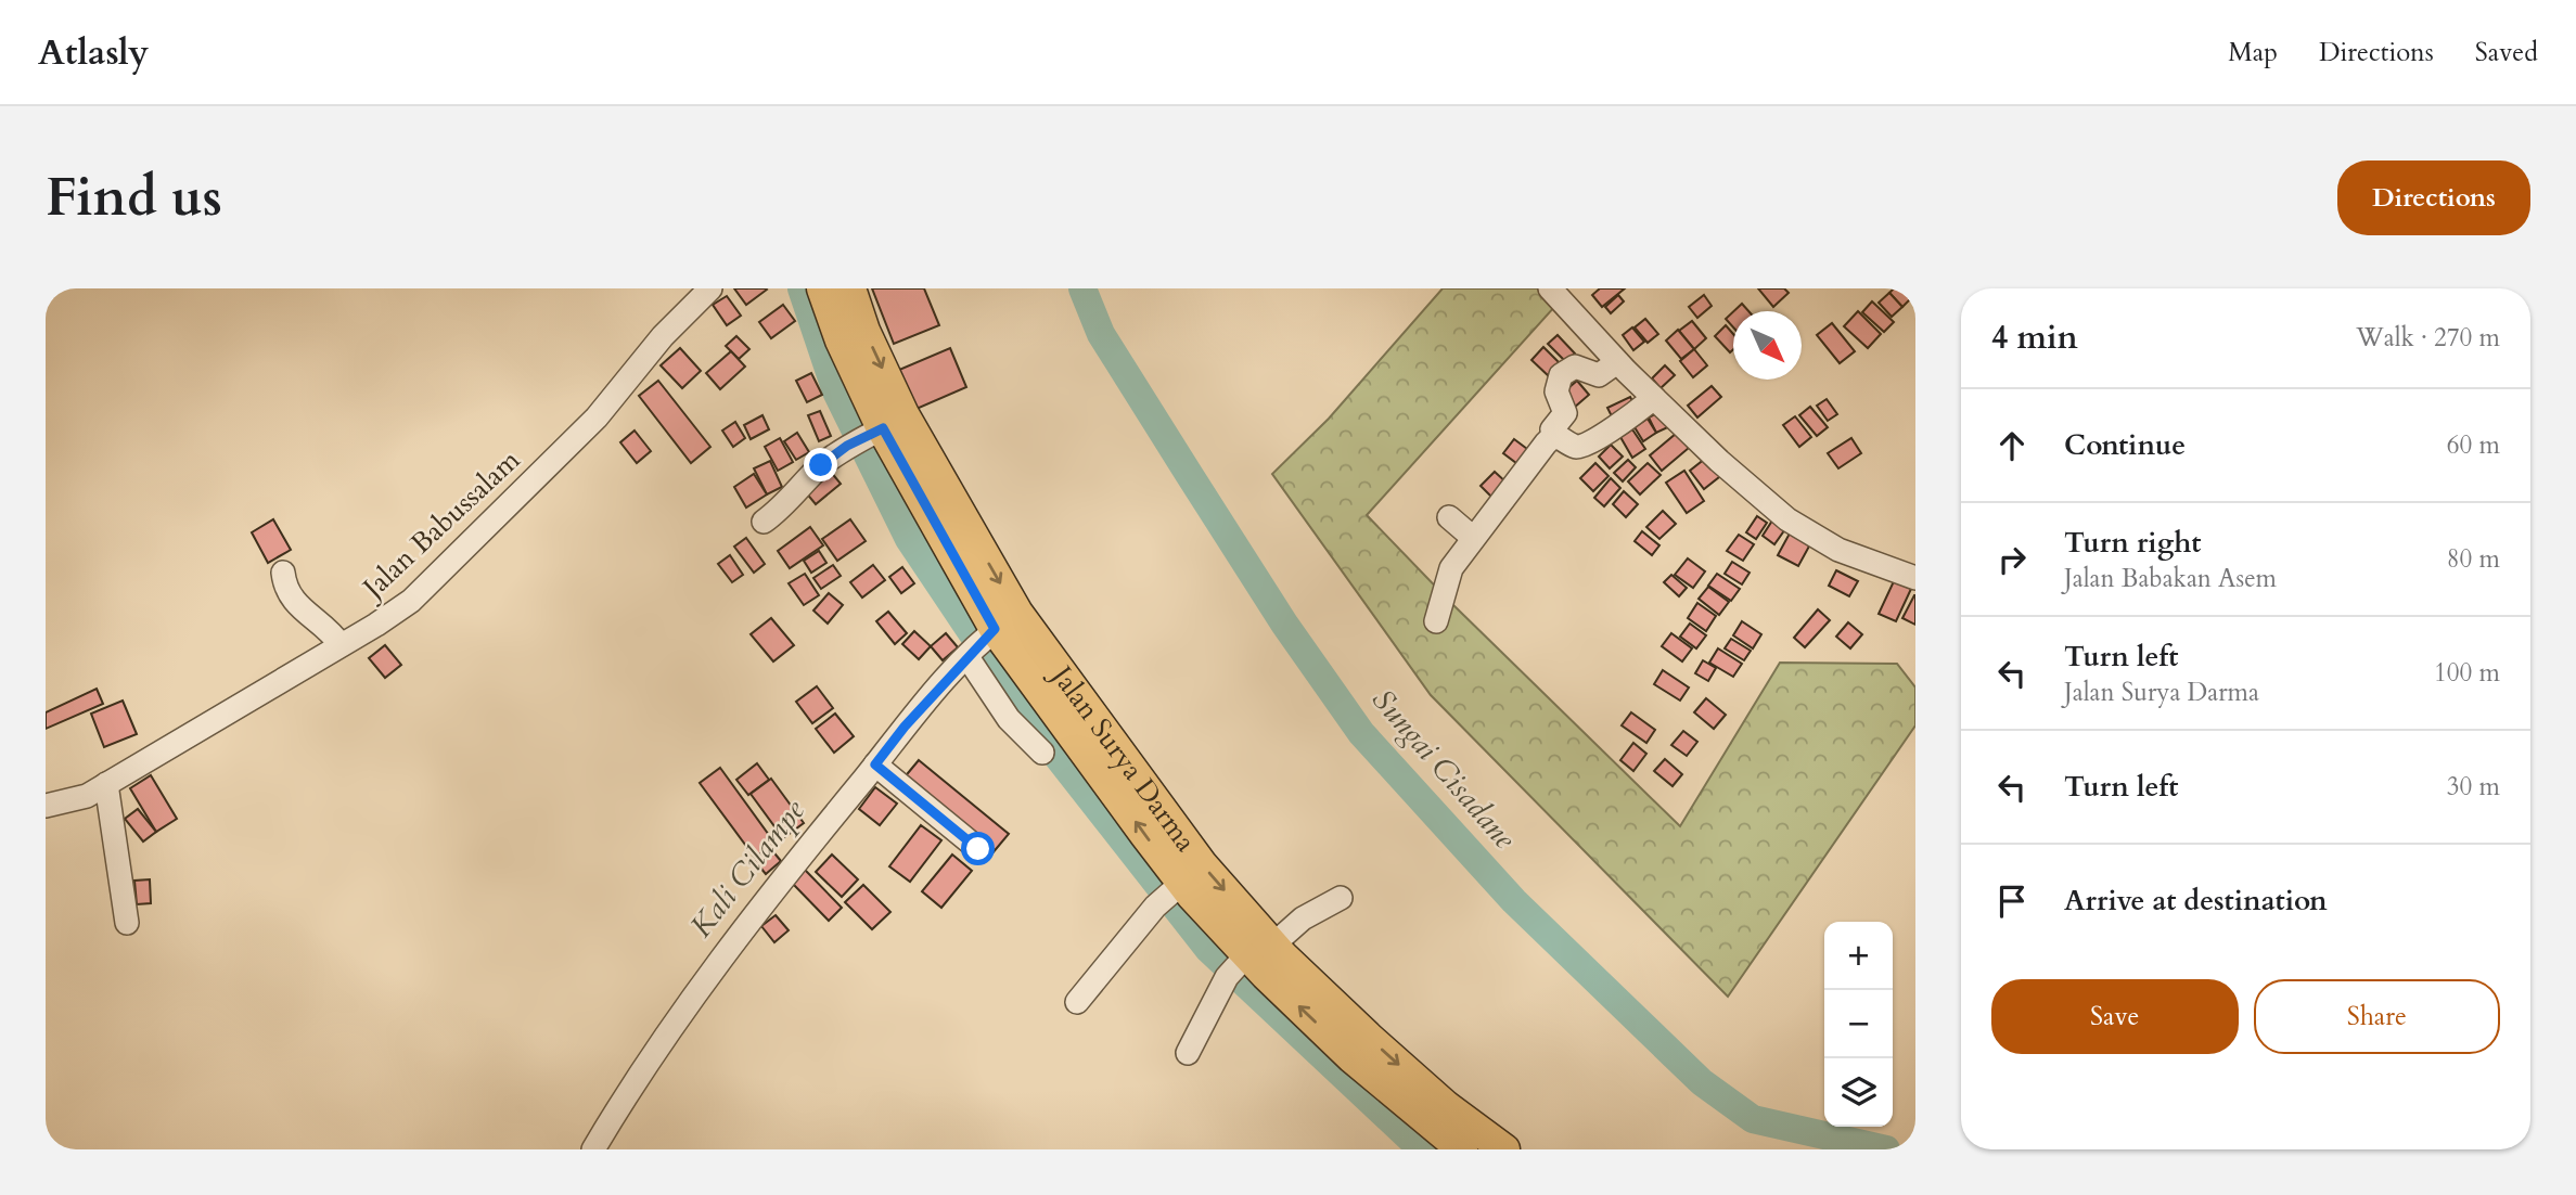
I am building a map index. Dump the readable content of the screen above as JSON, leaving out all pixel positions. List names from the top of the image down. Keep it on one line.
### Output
{"streets":{"main road":["Jalan Surya Darma"],"street":["Jalan Babussalam"]},"water":["Sungai Cisadane","Kali Cilampe"],"north":"bottom right","page":{"header":"Atlasly","nav":["Map","Directions","Saved"],"buttons":["Directions",["Save","Share"]],"title":"Find us","heading":["4 min","Walk · 270 m"],"list":[["Continue","60 m"],["Turn right","Jalan Babakan Asem","80 m"],["Turn left","Jalan Surya Darma","100 m"],["Turn left","30 m"],"Arrive at destination"],"map_buttons":["+","−"]}}
